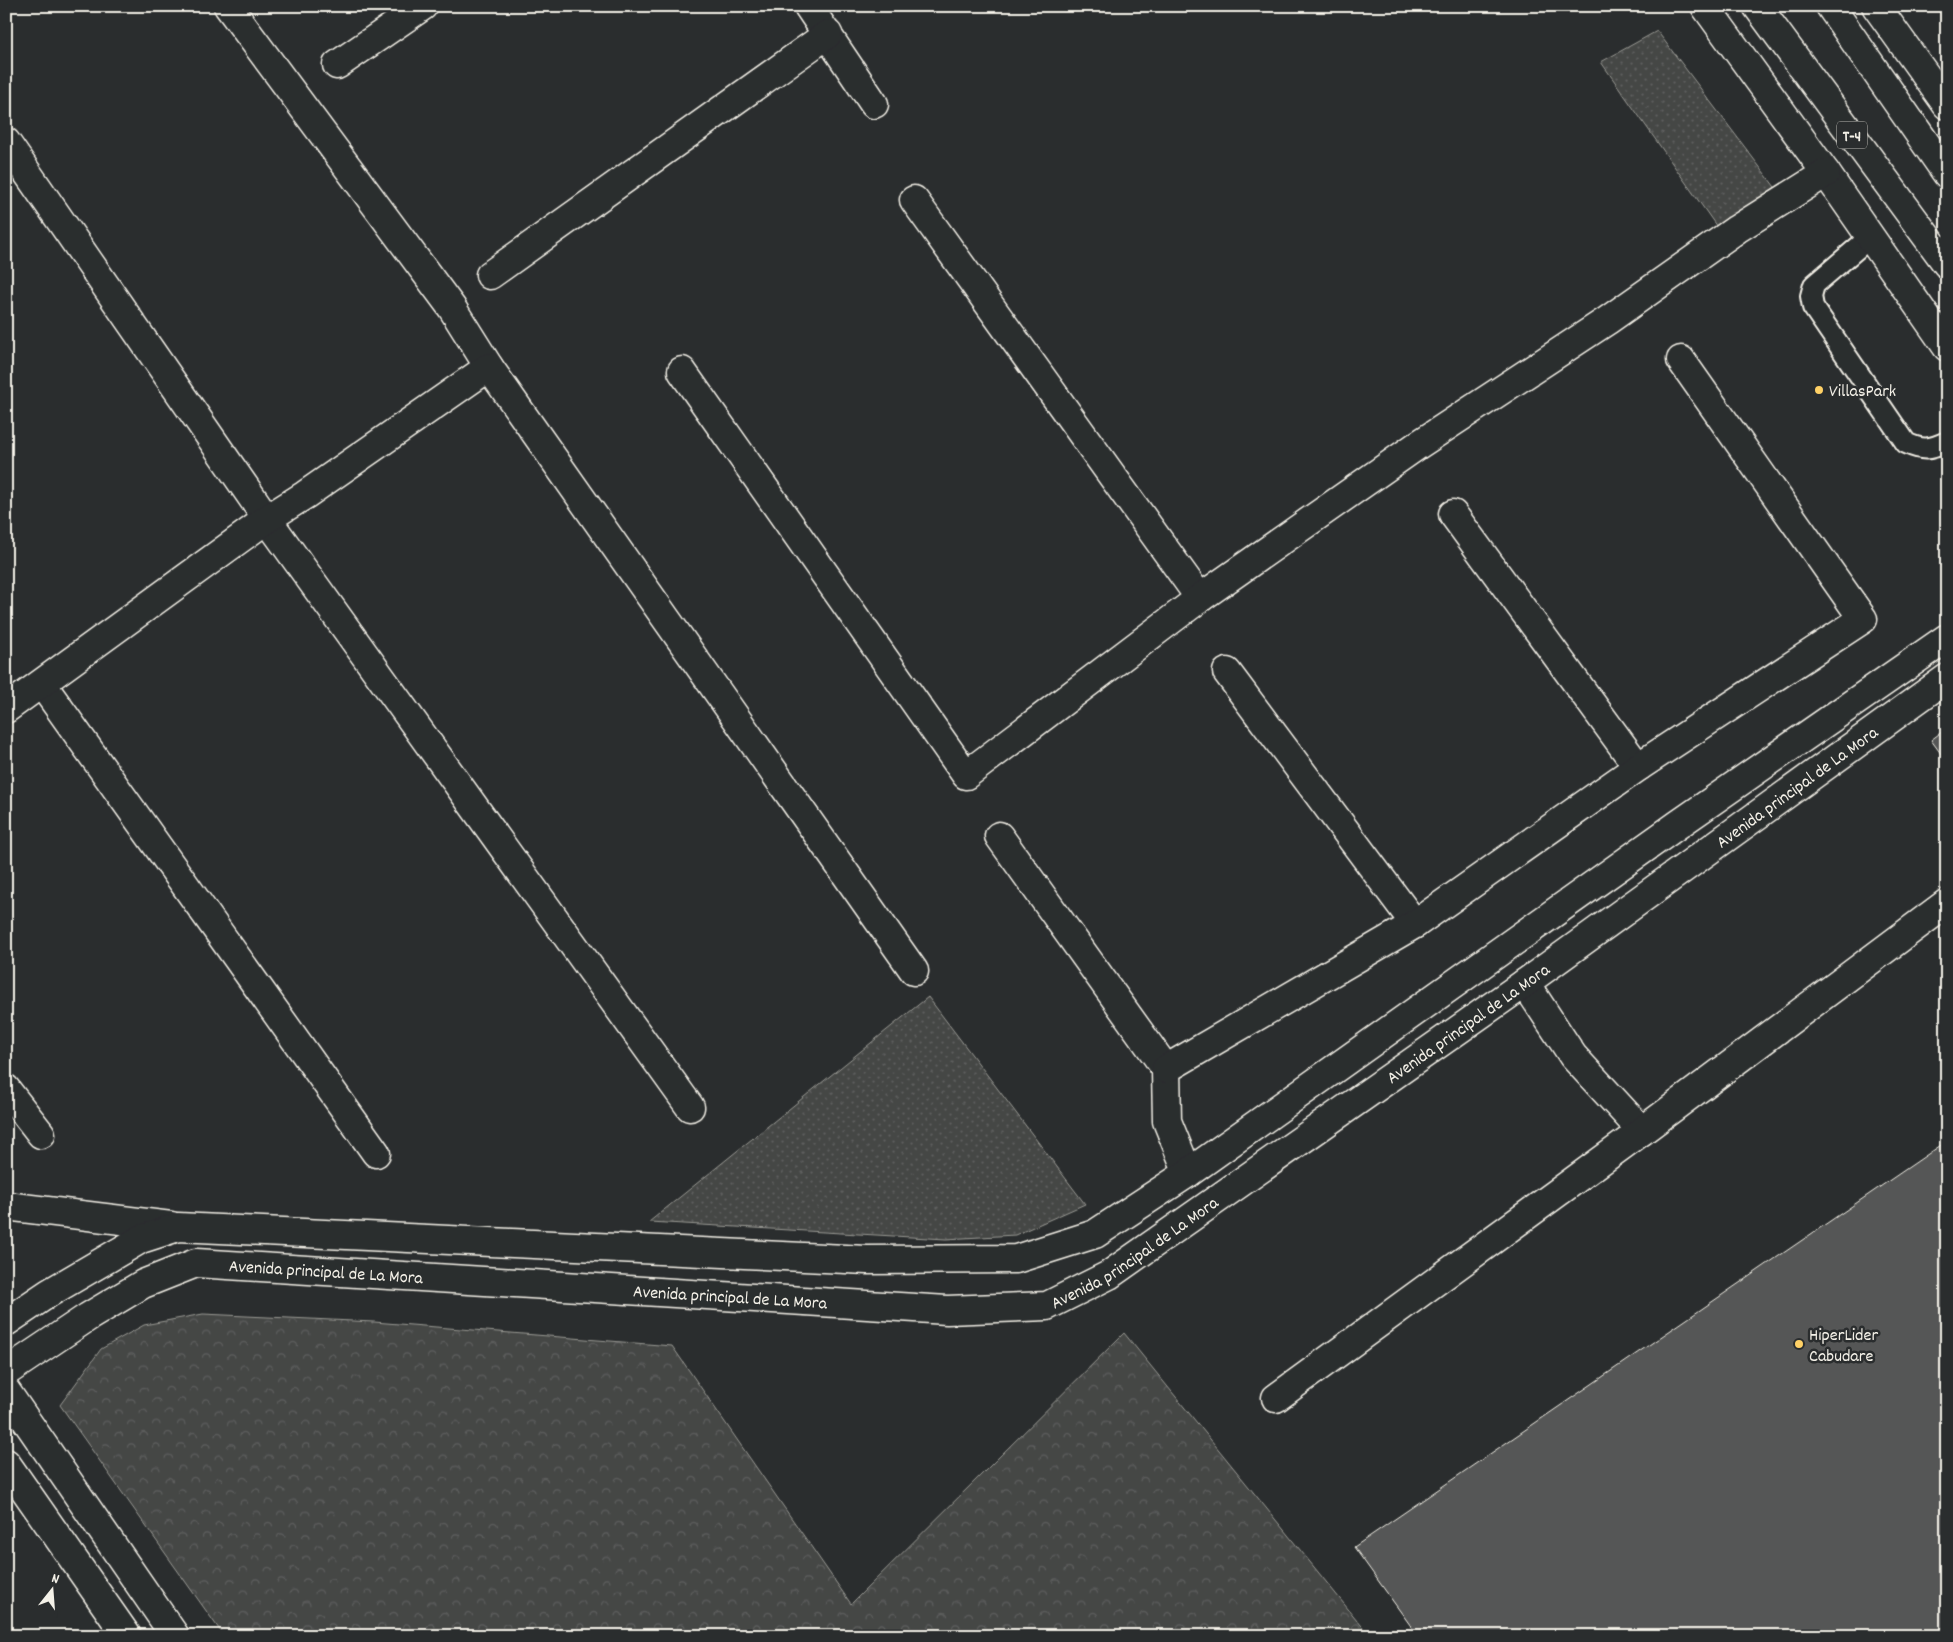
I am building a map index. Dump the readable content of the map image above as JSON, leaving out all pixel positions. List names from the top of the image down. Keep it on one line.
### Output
{"streets":{"main road":["T-4","Avenida principal de La Mora"]},"places":["VillasPark","HiperLider Cabudare"],"north":"top"}
